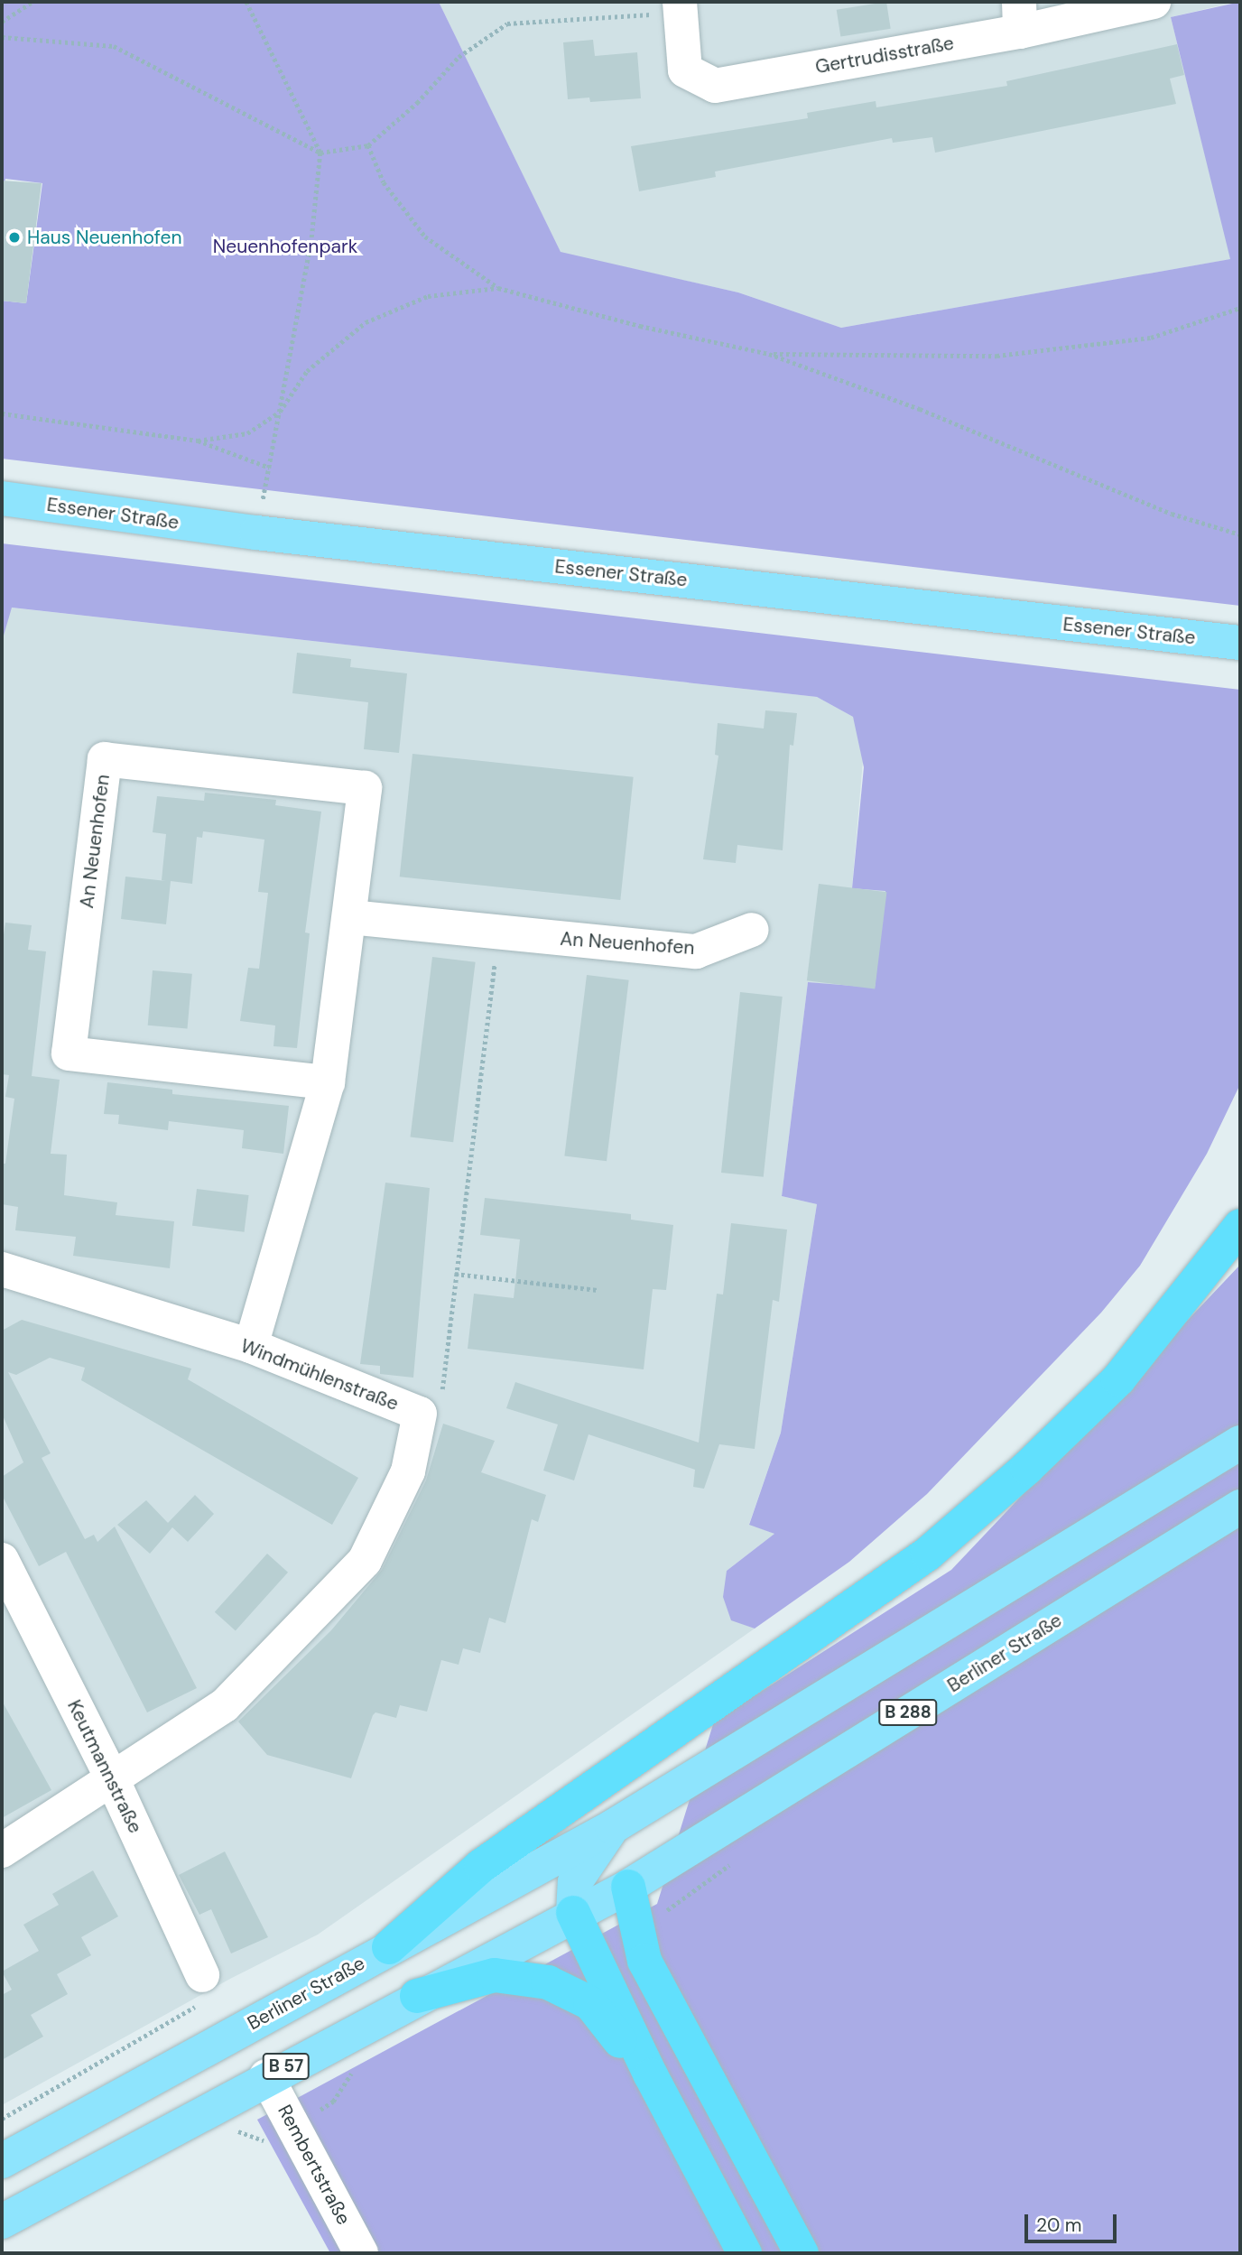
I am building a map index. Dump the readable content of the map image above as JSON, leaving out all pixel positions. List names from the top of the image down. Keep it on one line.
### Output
{"streets":{"main road":["Essener Straße","Berliner Straße","B 288","B 57"],"street":["Gertrudisstraße","An Neuenhofen","Windmühlenstraße","Keutmannstraße","Rembertstraße"]},"crossings":[["An Neuenhofen","Windmühlenstraße"],["Windmühlenstraße","Keutmannstraße"],["Berliner Straße","Rembertstraße"]],"parks":["Neuenhofenpark"],"places":["Haus Neuenhofen"],"scale_bar":"20 m"}
